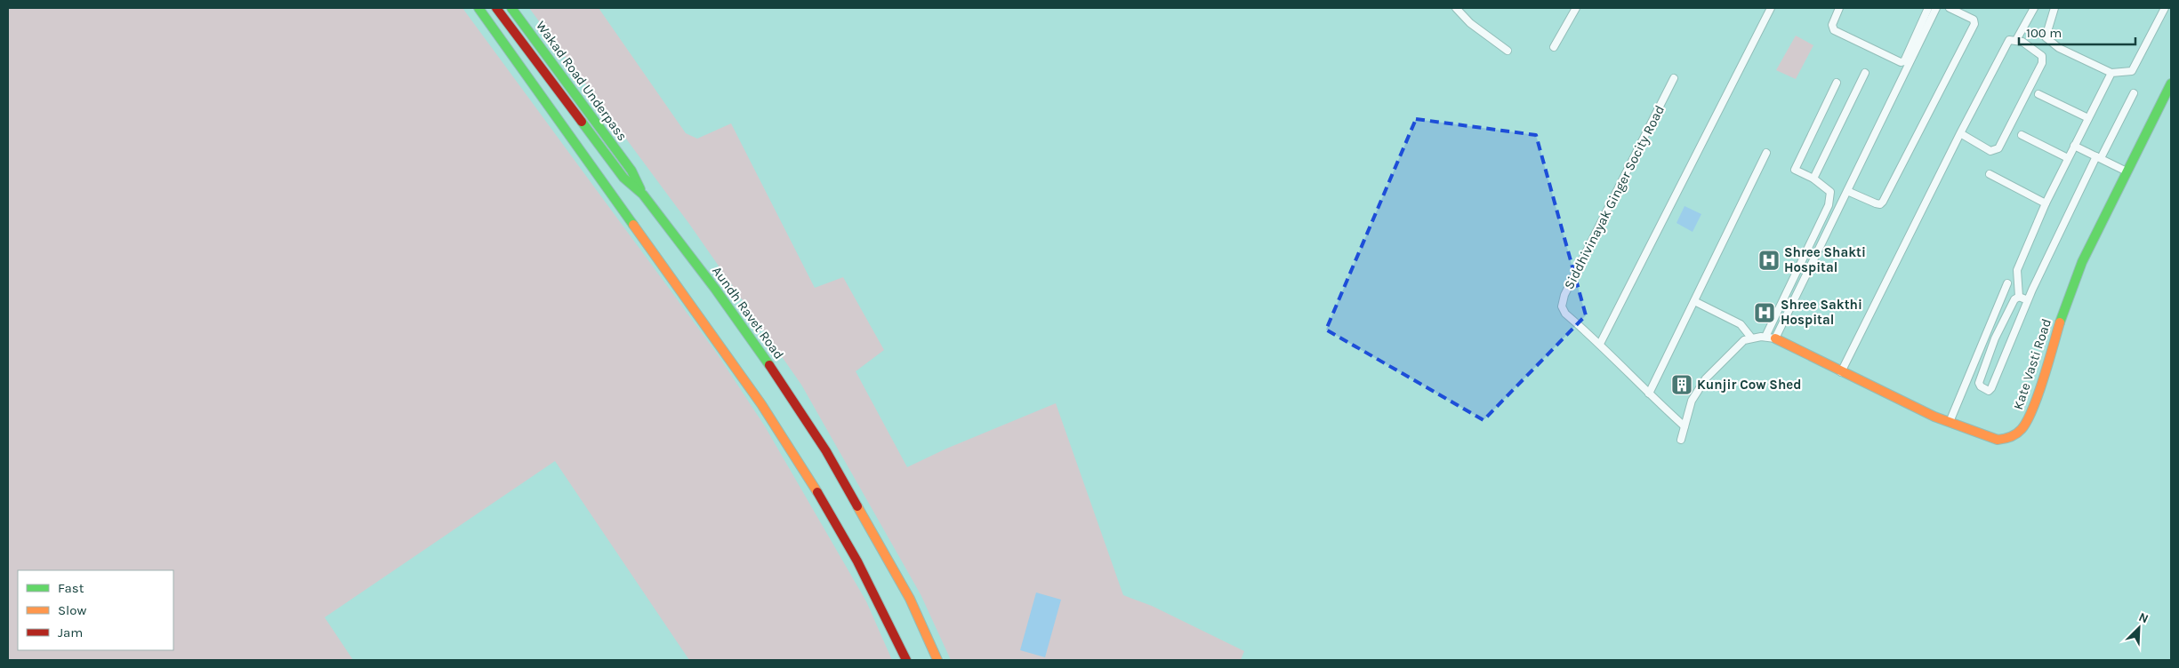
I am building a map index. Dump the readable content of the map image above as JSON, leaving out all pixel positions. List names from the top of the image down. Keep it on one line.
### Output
{"streets":{"main road":["Wakad Road Underpass","Aundh Ravet Road","Kate Vasti Road"],"street":["Siddhivinayak Ginger Socity Road"]},"crossings":[["Wakad Road Underpass","Aundh Ravet Road"]],"places":{"hospital":["Shree Shakti Hospital","Shree Sakthi Hospital"],"building":["Kunjir Cow Shed"]},"legend":["Fast","Slow","Jam"],"scale_bar":"100 m","north":"top right"}
